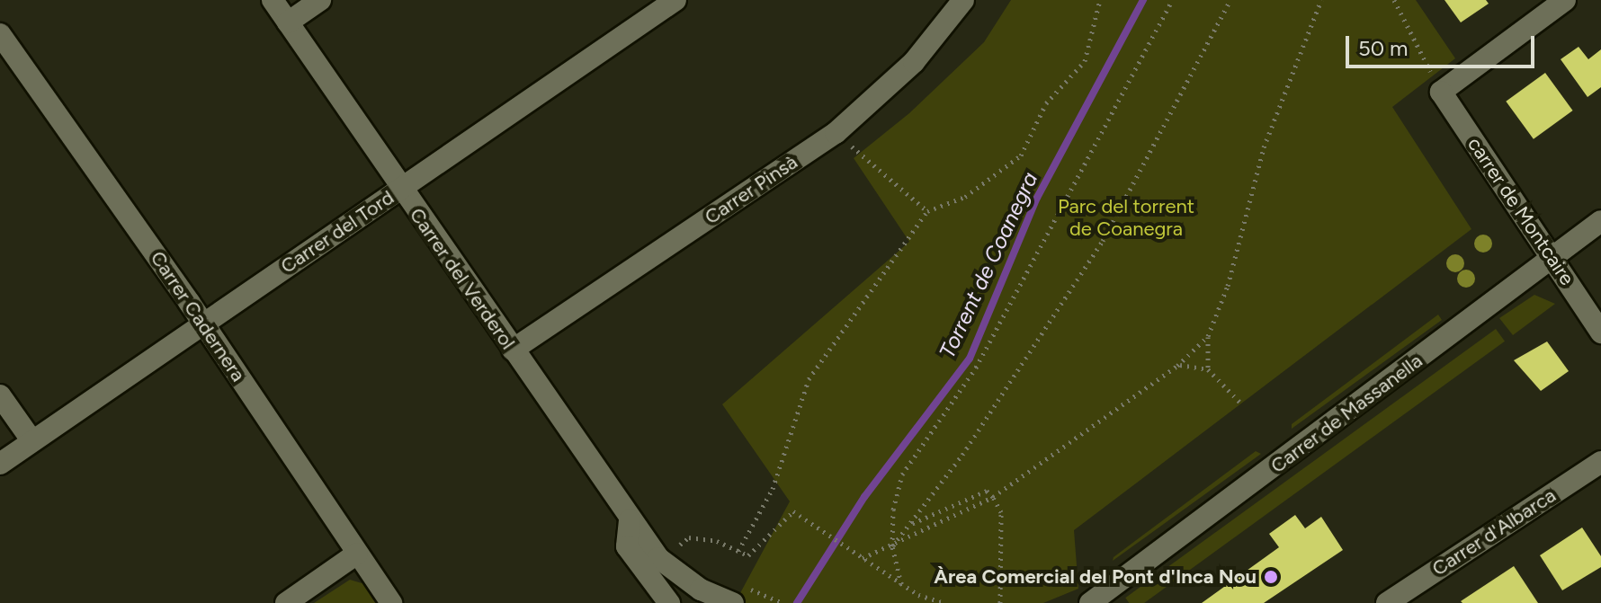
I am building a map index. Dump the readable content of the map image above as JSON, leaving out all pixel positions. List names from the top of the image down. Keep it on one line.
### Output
{"streets":{"street":["Carrer Pinsà","carrer de Montcaire","Carrer del Tord","Carrer del Verderol","Carrer Cadernera","Carrer de Massanella","Carrer d'Albarca"]},"crossings":[["Carrer Pinsà","Carrer del Verderol"],["carrer de Montcaire","Carrer de Massanella"],["Carrer del Tord","Carrer del Verderol"],["Carrer del Tord","Carrer Cadernera"]],"water":["Torrent de Coanegra"],"parks":["Parc del torrent de Coanegra"],"places":["Àrea Comercial del Pont d'Inca Nou"],"scale_bar":"50 m"}
